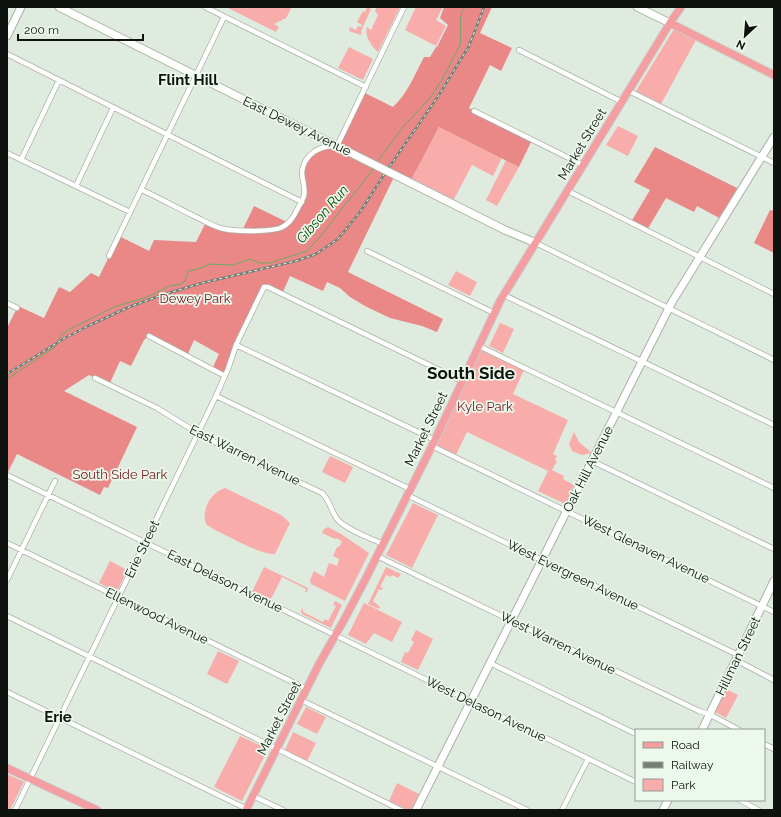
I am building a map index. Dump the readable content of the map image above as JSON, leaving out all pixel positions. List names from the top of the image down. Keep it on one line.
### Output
{"streets":{"main road":["Market Street"],"street":["East Dewey Avenue","East Warren Avenue","Oak Hill Avenue","Erie Street","West Glenaven Avenue","West Evergreen Avenue","East Delason Avenue","Ellenwood Avenue","West Warren Avenue","Hillman Street","West Delason Avenue"]},"crossings":[["East Dewey Avenue","Market Street"],["Market Street","East Warren Avenue"],["Market Street","Erie Street"],["Market Street","West Glenaven Avenue"],["Market Street","West Evergreen Avenue"],["Market Street","East Delason Avenue"],["Market Street","Ellenwood Avenue"],["Market Street","West Warren Avenue"],["Market Street","West Delason Avenue"],["East Warren Avenue","Erie Street"],["Oak Hill Avenue","West Glenaven Avenue"],["Oak Hill Avenue","West Evergreen Avenue"],["Oak Hill Avenue","West Warren Avenue"],["Oak Hill Avenue","West Delason Avenue"],["Erie Street","West Glenaven Avenue"],["Erie Street","West Evergreen Avenue"],["Erie Street","East Delason Avenue"],["Erie Street","Ellenwood Avenue"],["West Glenaven Avenue","Hillman Street"],["West Evergreen Avenue","Hillman Street"],["East Delason Avenue","West Delason Avenue"],["West Warren Avenue","Hillman Street"]],"districts":["Flint Hill","South Side","Erie"],"water":["Gibson Run"],"parks":["Dewey Park","Kyle Park","South Side Park"],"legend":["Road","Railway","Park"],"scale_bar":"200 m","north":"bottom left"}
